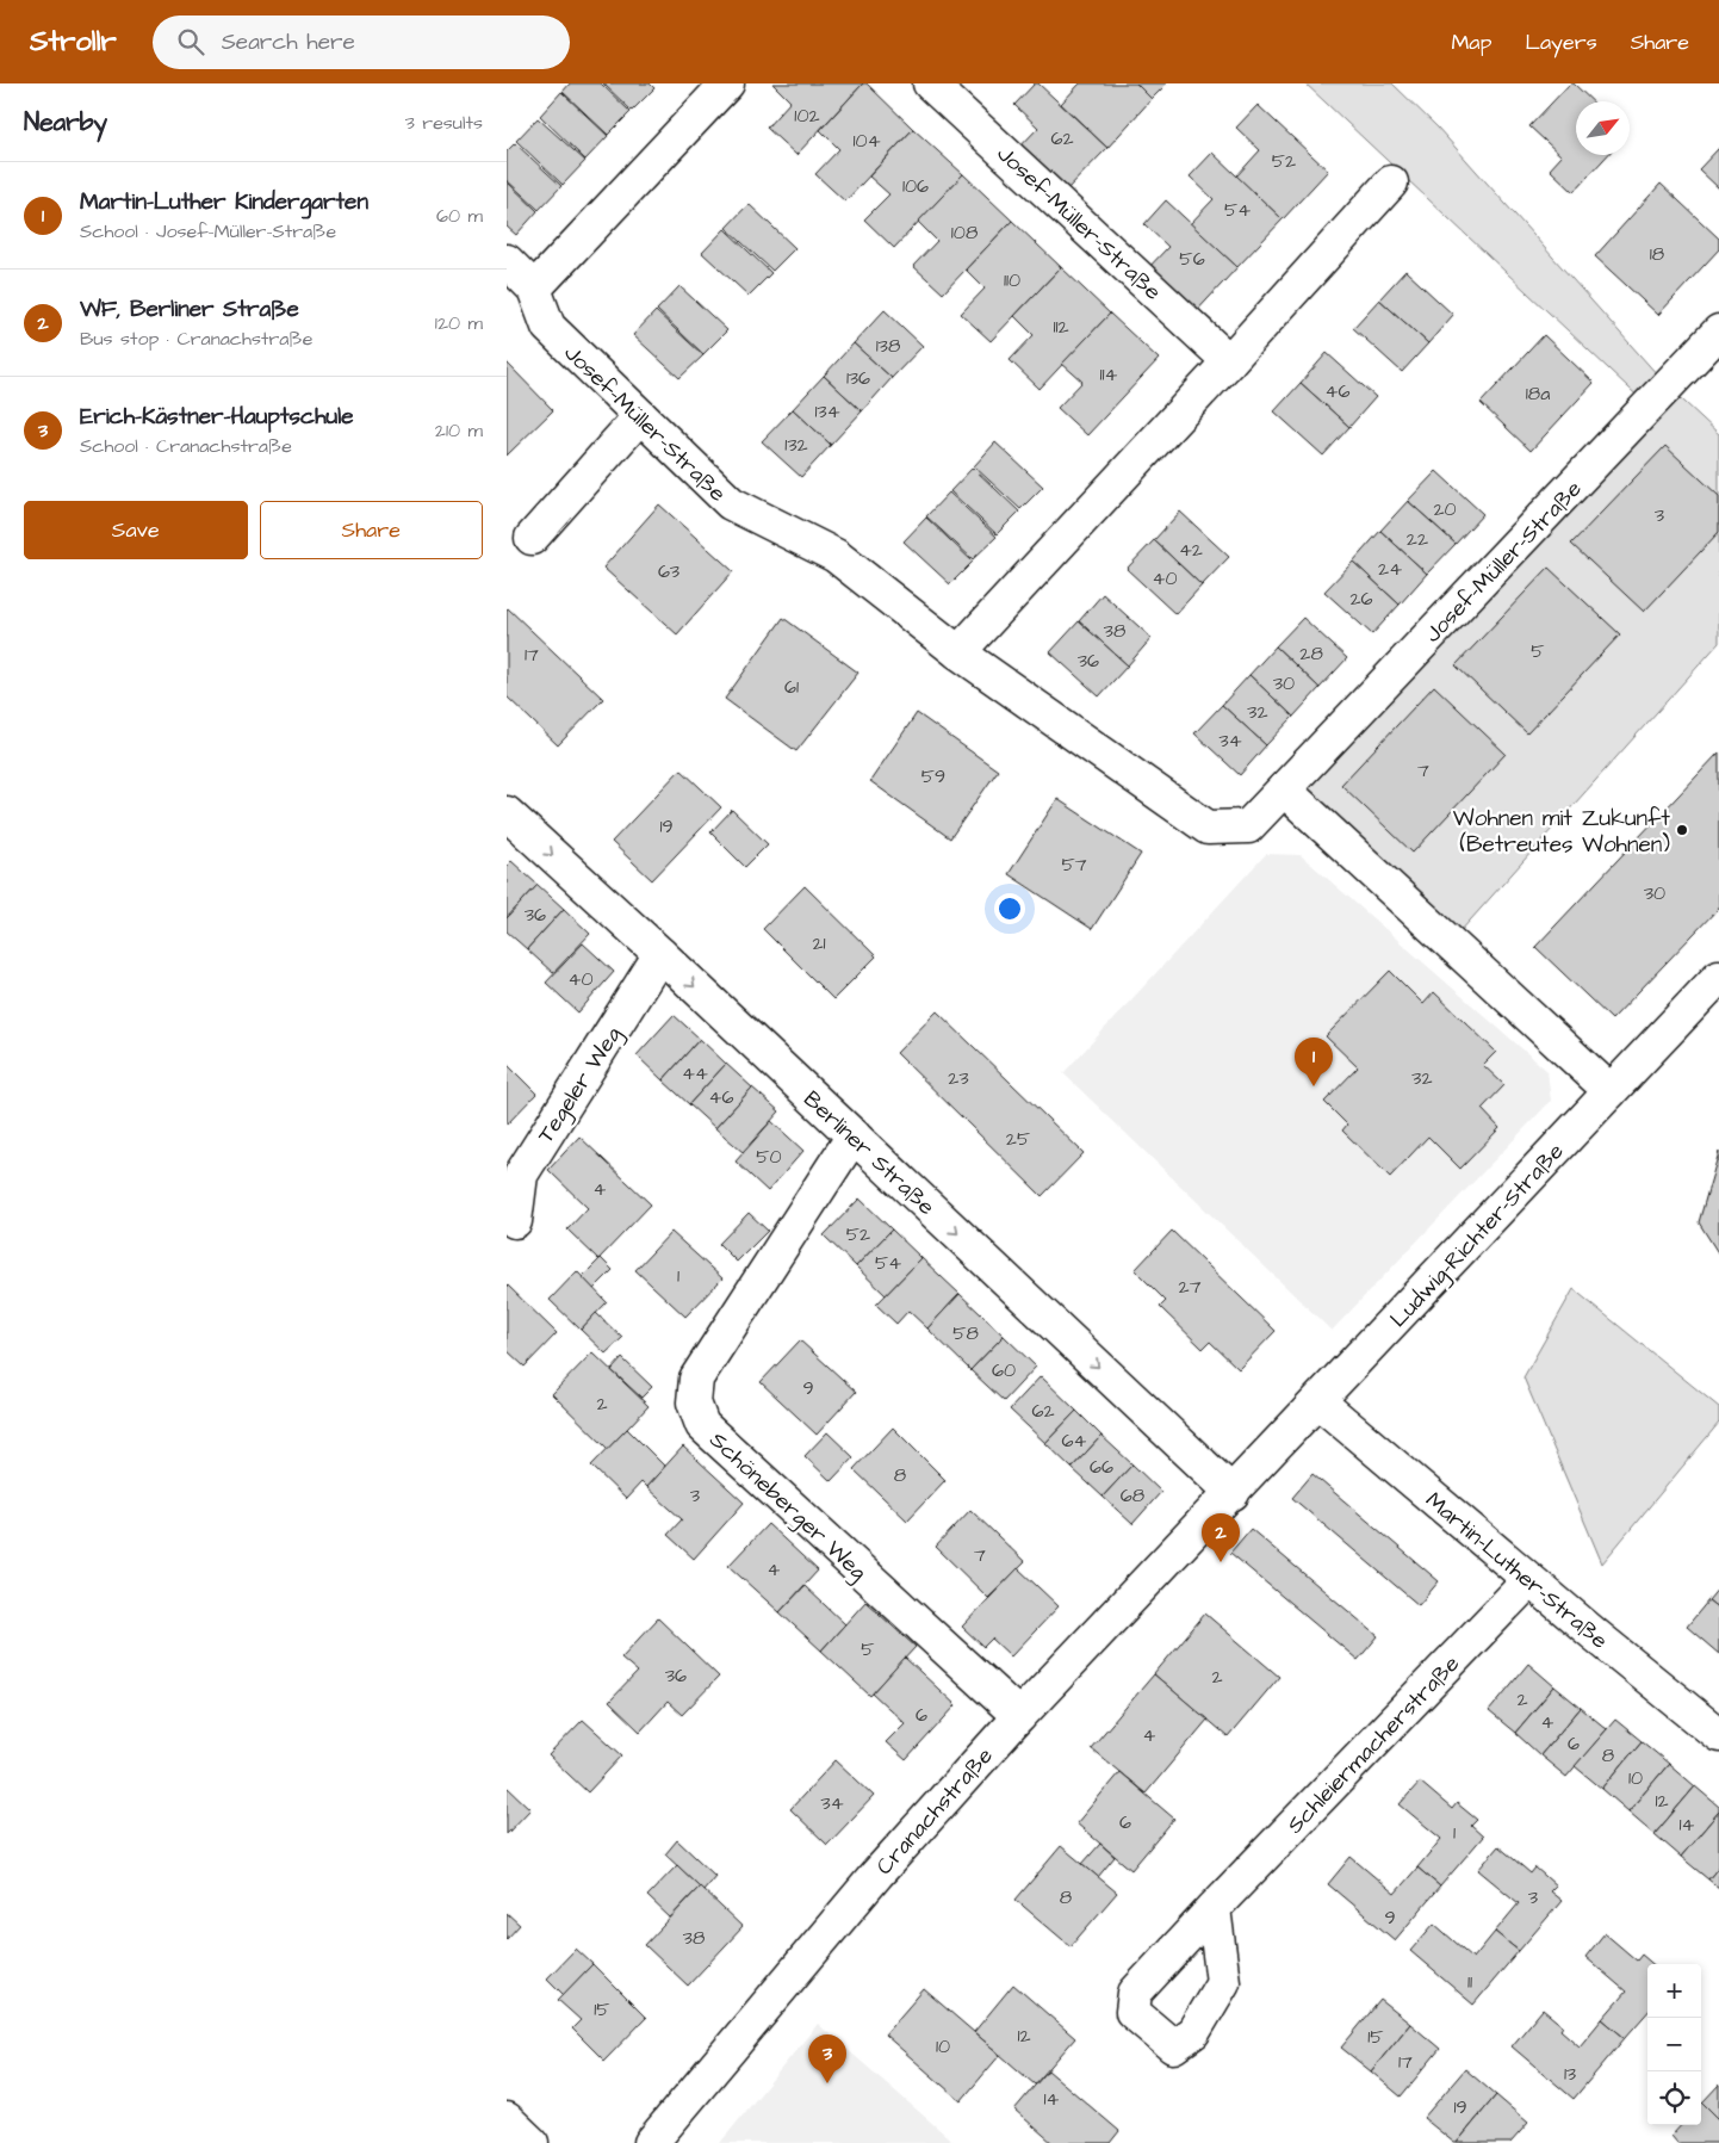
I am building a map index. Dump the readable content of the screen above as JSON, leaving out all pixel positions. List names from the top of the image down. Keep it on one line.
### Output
{"streets":{"street":["Josef-Müller-Straße","Tegeler Weg","Berliner Straße","Ludwig-Richter-Straße","Schöneberger Weg","Martin-Luther-Straße","Schleiermacherstraße","Cranachstraße"]},"crossings":[["Tegeler Weg","Berliner Straße"],["Berliner Straße","Ludwig-Richter-Straße"],["Berliner Straße","Schöneberger Weg"],["Berliner Straße","Cranachstraße"],["Ludwig-Richter-Straße","Martin-Luther-Straße"],["Ludwig-Richter-Straße","Cranachstraße"],["Schöneberger Weg","Cranachstraße"],["Martin-Luther-Straße","Schleiermacherstraße"]],"one_way":["Berliner Straße"],"places":["Wohnen mit Zukunft (Betreutes Wohnen)"],"house_numbers":["102","62","104","52","106","54","108","18","56","110","112","138","114","136","46","18a","134","132","20","3","22","42","24","63","40","26","38","5","28","17","36","30","61","32","34","7","59","19","57","30","36","21","40","44","23","32","46","25","50","4","52","54","1","27","58","60","9","2","62","64","66","8","3","68","7","4","5","36","2","2","6","4","4","6","8","10","12","34","6","14","1","8","3","9","38","11","15","12","15","10","17","13","14","19"],"north":"top right","page":{"header":"Strollr","search":"Search here","nav":["Map","Layers","Share"],"heading":["Nearby","3 results"],"list":[{"mark":"1","name":"Martin-Luther Kindergarten","note":"School · Josef-Müller-Straße","value":"60 m"},{"mark":"2","name":"WF, Berliner Straße","note":"Bus stop · Cranachstraße","value":"120 m"},{"mark":"3","name":"Erich-Kästner-Hauptschule","note":"School · Cranachstraße","value":"210 m"}],"buttons":["Save","Share"],"pins":["1","2","3"],"map_buttons":["+","−"]}}
